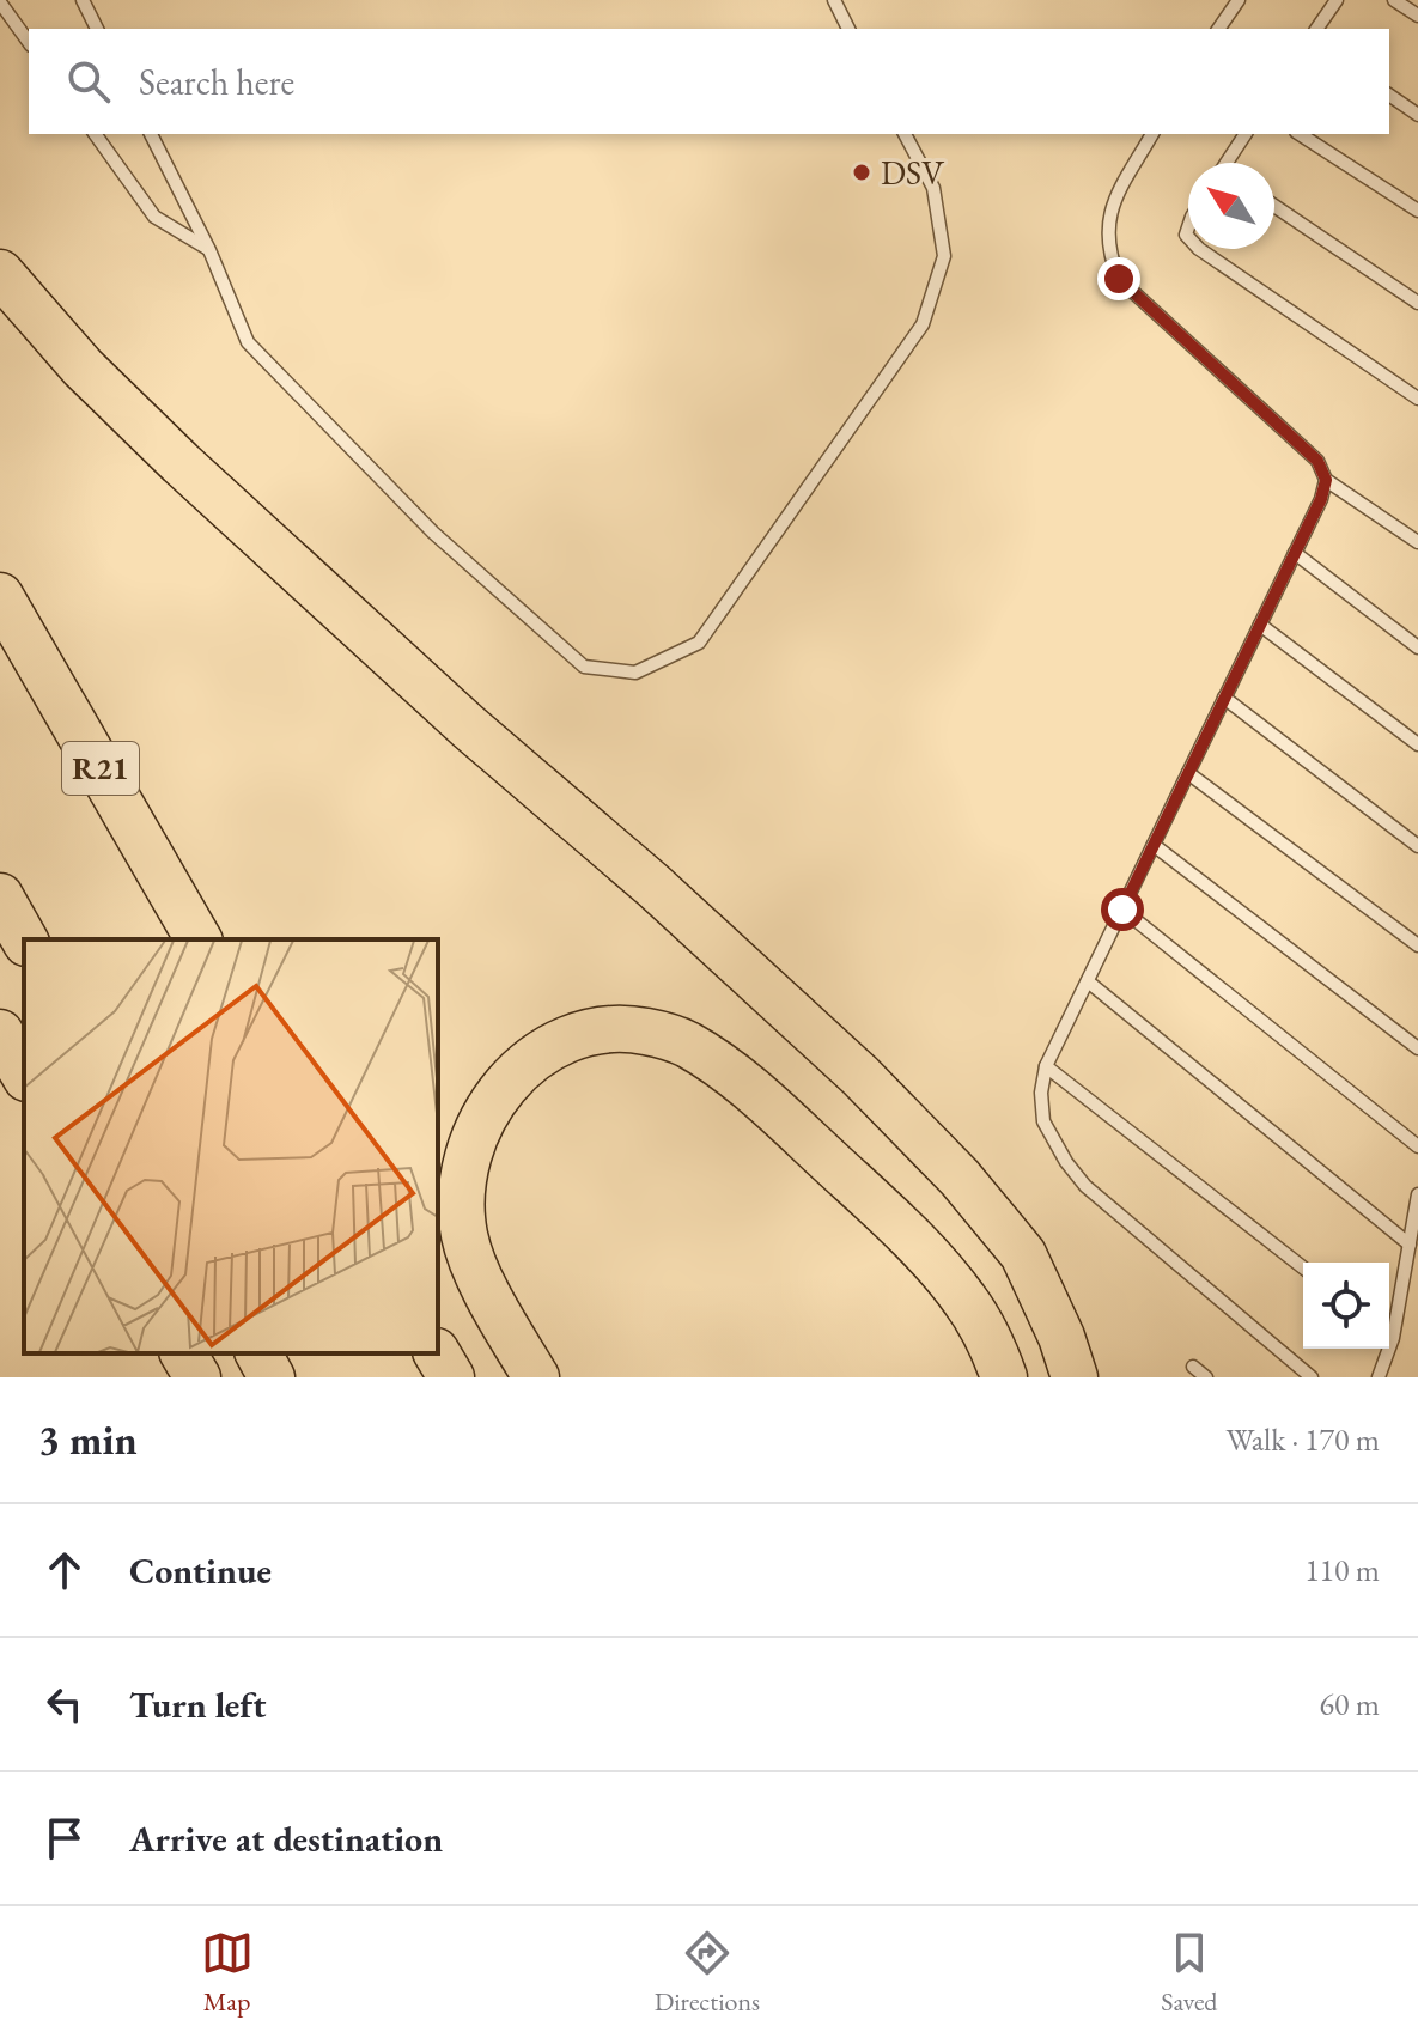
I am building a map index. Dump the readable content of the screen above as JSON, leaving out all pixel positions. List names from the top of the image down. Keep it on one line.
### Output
{"streets":{"highway":["R21"]},"places":["DSV"],"north":"top left","page":{"search":"Search here","heading":["3 min","Walk · 170 m"],"list":[["Continue","110 m"],["Turn left","60 m"],"Arrive at destination"],"nav":["Map","Directions","Saved"]}}
